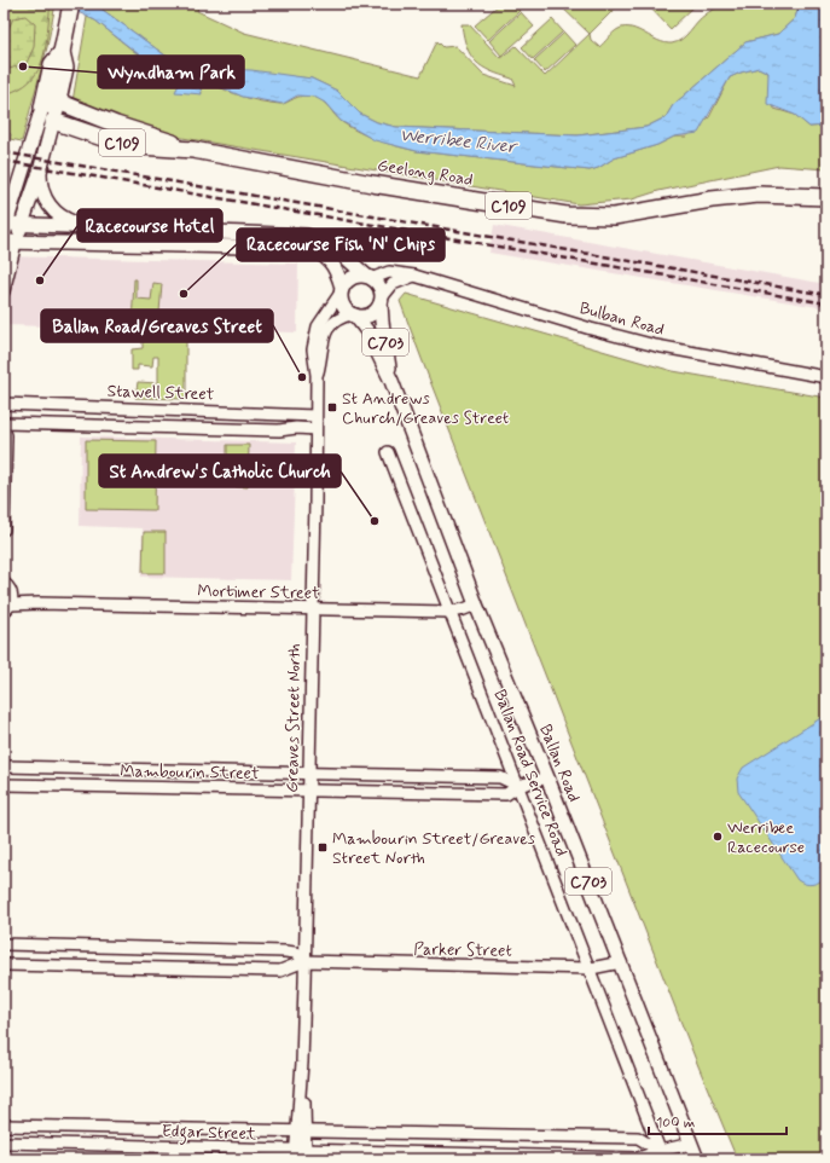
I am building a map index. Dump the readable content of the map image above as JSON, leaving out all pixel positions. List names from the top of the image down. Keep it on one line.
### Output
{"streets":{"highway":["C109","Geelong Road"],"main road":["C703","Ballan Road"],"street":["Bulban Road","Stawell Street","Mortimer Street","Greaves Street North","Mambourin Street","Ballan Road Service Road","Parker Street","Edgar Street"]},"crossings":[["Geelong Road","C703"],["Bulban Road","C703"],["Bulban Road","Greaves Street North"],["Bulban Road","Ballan Road"],["C703","Greaves Street North"],["C703","Ballan Road"],["Stawell Street","Greaves Street North"],["Mortimer Street","Greaves Street North"],["Mortimer Street","Ballan Road"],["Mortimer Street","Ballan Road Service Road"],["Greaves Street North","Ballan Road"],["Greaves Street North","Mambourin Street"],["Greaves Street North","Parker Street"],["Greaves Street North","Edgar Street"],["Ballan Road","Mambourin Street"],["Ballan Road","Parker Street"],["Ballan Road","Edgar Street"],["Mambourin Street","Ballan Road Service Road"],["Ballan Road Service Road","Parker Street"],["Ballan Road Service Road","Edgar Street"]],"water":["Werribee River"],"places":{"other":["Wyndham Park","Racecourse Hotel","Racecourse Fish 'N' Chips","Ballan Road/Greaves Street","St Andrew's Catholic Church","Werribee Racecourse"],"transit":["St Andrews Church/Greaves Street","Mambourin Street/Greaves Street North"]},"scale_bar":"100 m"}
